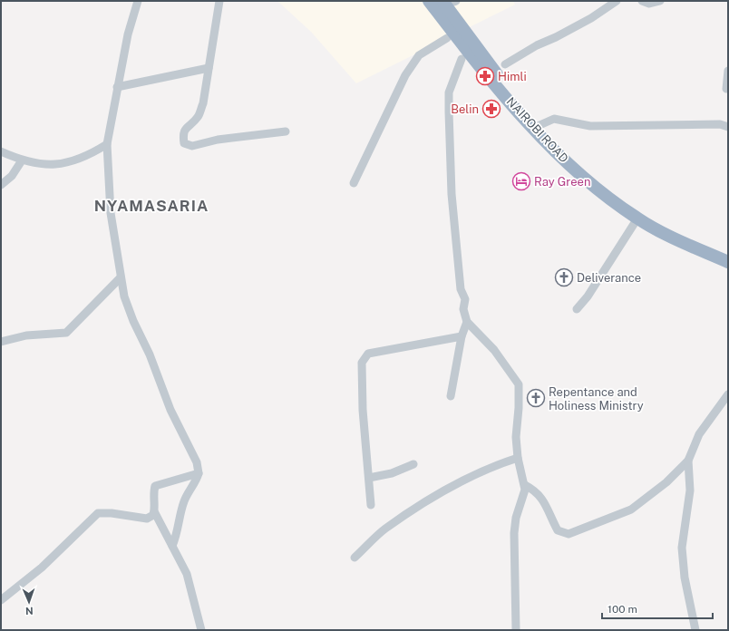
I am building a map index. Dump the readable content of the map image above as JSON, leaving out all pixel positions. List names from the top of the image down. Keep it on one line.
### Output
{"streets":{"highway":["NAIROBI ROAD"]},"districts":["NYAMASARIA"],"places":{"pharmacy":["Himli","Belin"],"hotel":["Ray Green"],"church":["Deliverance","Repentance and Holiness Ministry"]},"scale_bar":"100 m","north":"bottom"}
